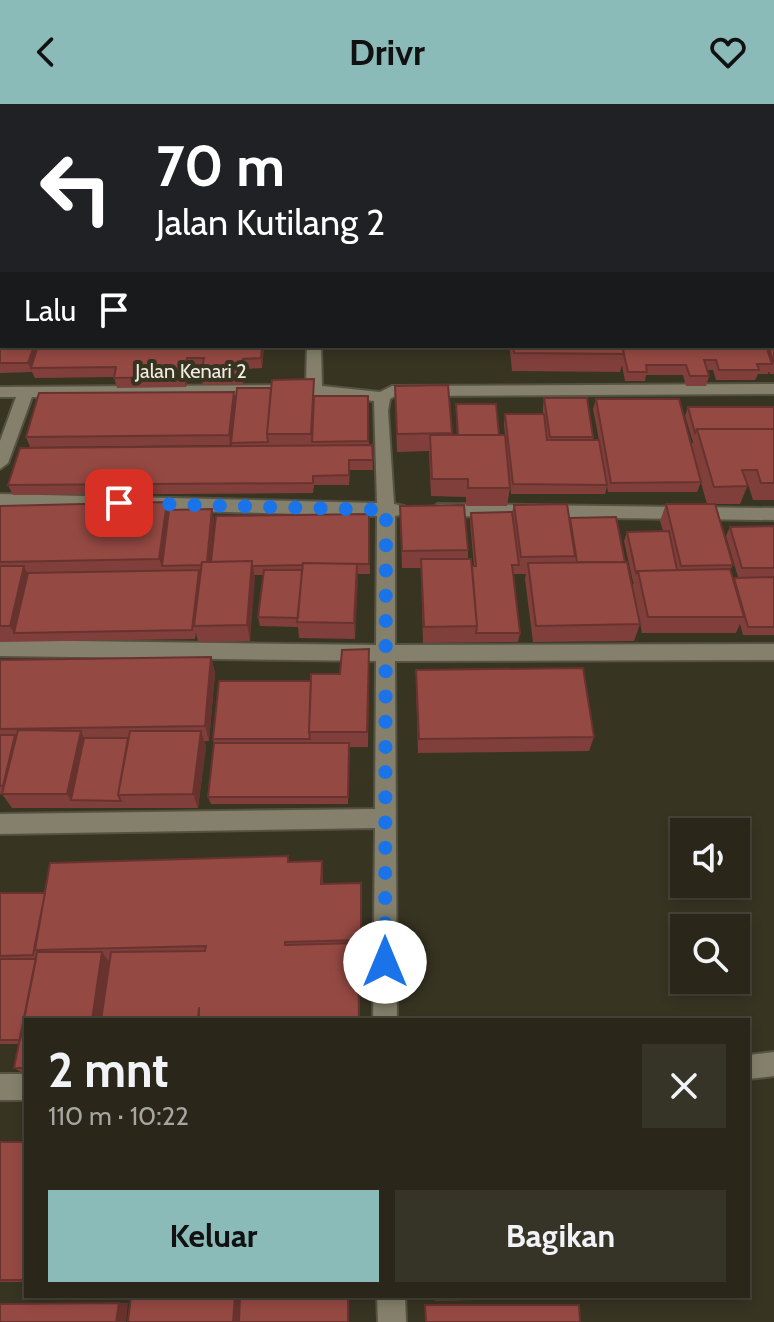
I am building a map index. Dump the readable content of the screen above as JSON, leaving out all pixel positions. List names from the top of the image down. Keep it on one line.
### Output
{"streets":{"street":["Jalan Kenari 2"]},"page":{"header":"Drivr","turn":["70 m","Jalan Kutilang 2"],"then":"Lalu","heading":["2 mnt","110 m · 10:22"],"buttons":["Keluar","Bagikan"]}}
